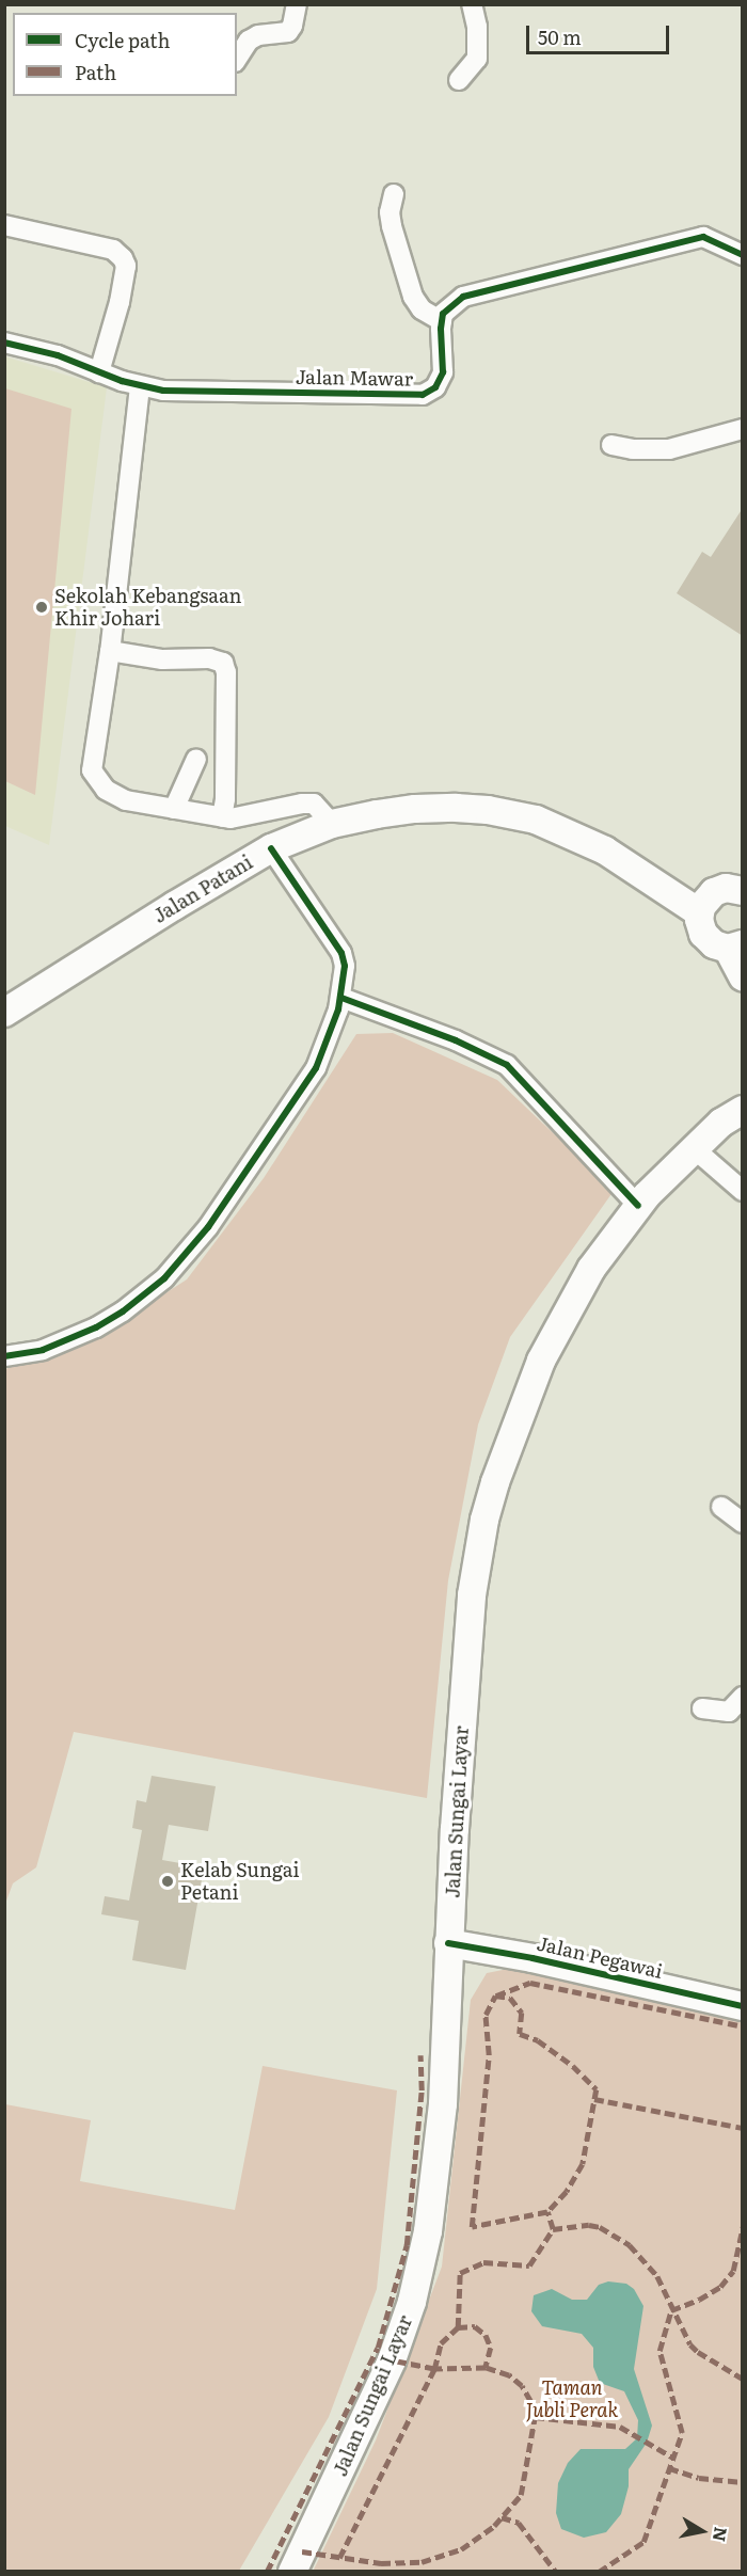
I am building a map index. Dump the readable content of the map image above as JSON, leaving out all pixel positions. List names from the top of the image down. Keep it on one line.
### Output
{"streets":{"main road":["Jalan Patani","Jalan Sungai Layar","Jalan Pegawai"],"street":["Jalan Mawar"]},"crossings":[["Jalan Sungai Layar","Jalan Pegawai"]],"parks":["Taman Jubli Perak"],"places":["Sekolah Kebangsaan Khir Johari","Kelab Sungai Petani"],"legend":["Cycle path","Path"],"scale_bar":"50 m","north":"right"}
